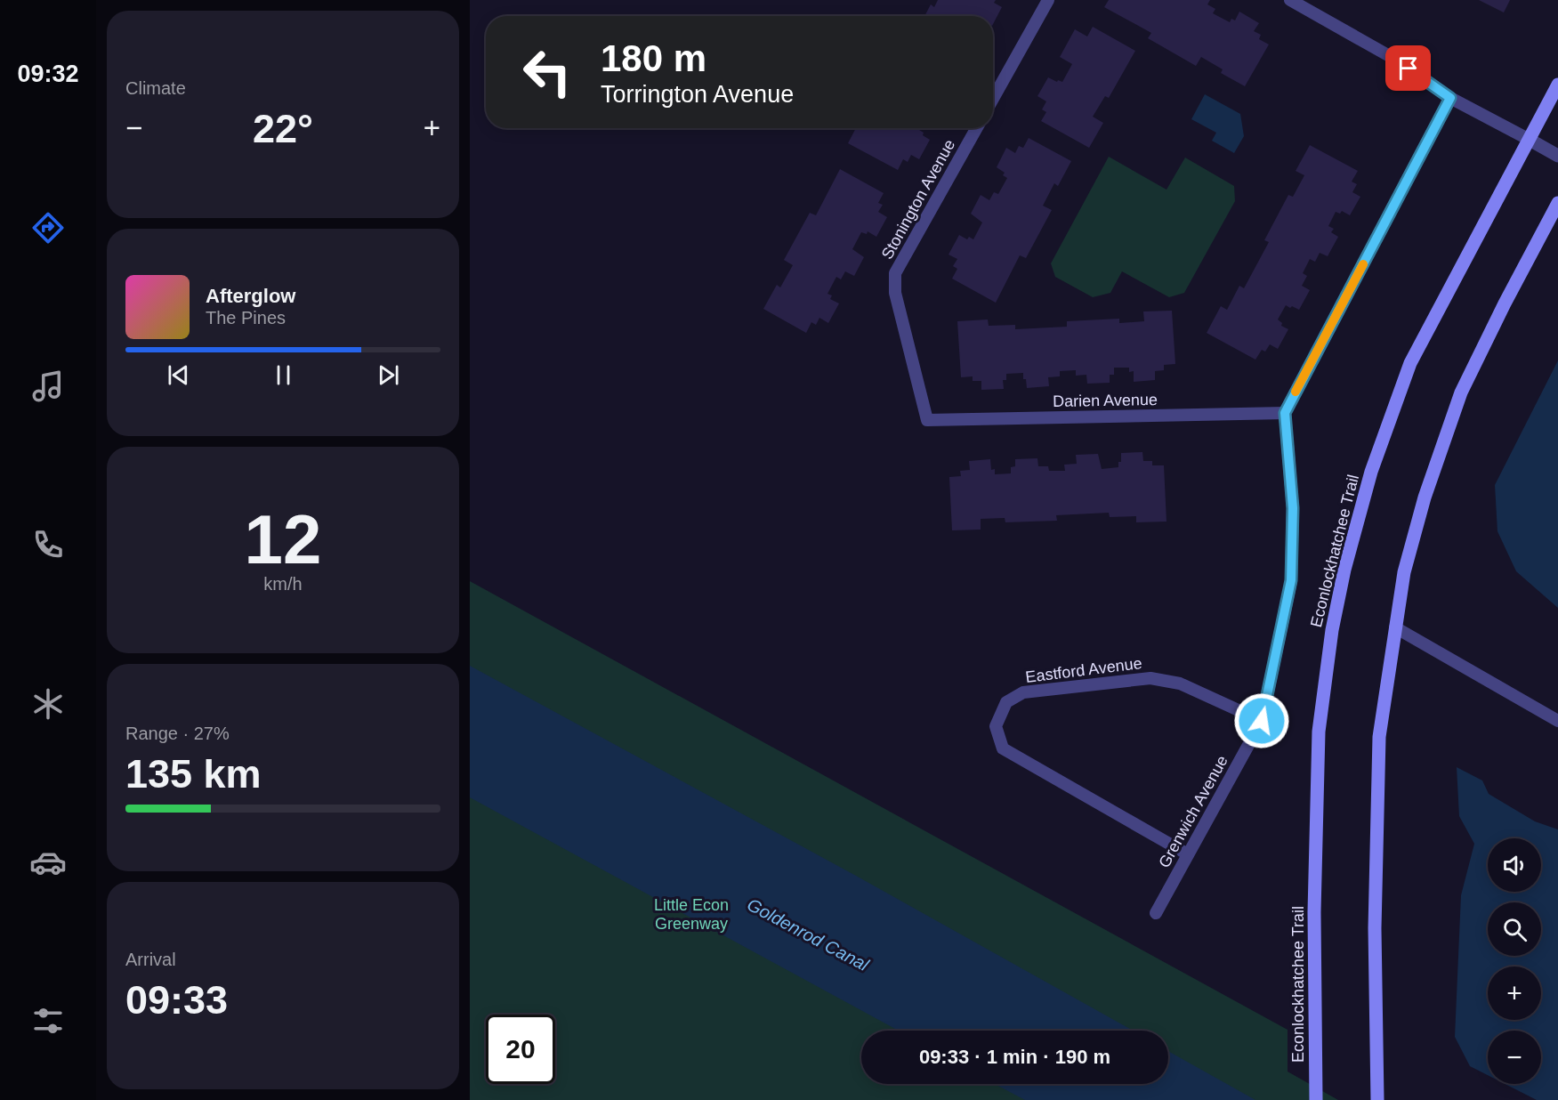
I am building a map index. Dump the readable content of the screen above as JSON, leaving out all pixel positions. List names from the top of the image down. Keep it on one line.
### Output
{"streets":{"street":["Econlockhatchee Trail"],"lane":["Stonington Avenue","Darien Avenue","Eastford Avenue","Grenwich Avenue"]},"crossings":[["Stonington Avenue","Darien Avenue"],["Darien Avenue","Grenwich Avenue"],["Eastford Avenue","Grenwich Avenue"]],"water":["Goldenrod Canal"],"parks":["Little Econ Greenway"],"page":{"tabs":"09:32","tile":["Climate",["12","km/h"],["Range · 27%","135 km"],["Arrival","09:33"]],"turn":["180 m","Torrington Avenue"],"heat":["−","22°","+"],"song":["Afterglow","The Pines"],"map_buttons":["+","−"],"limit":"20","trip":"09:33 · 1 min · 190 m"}}
